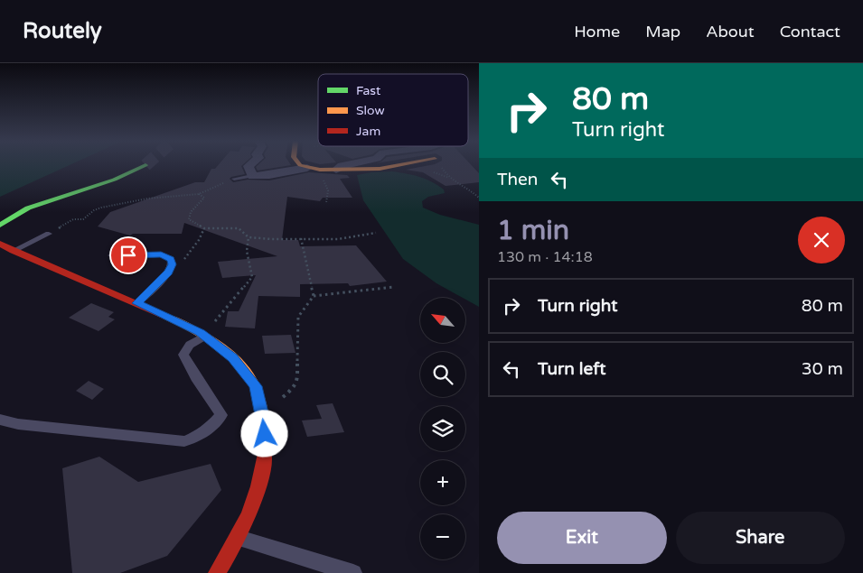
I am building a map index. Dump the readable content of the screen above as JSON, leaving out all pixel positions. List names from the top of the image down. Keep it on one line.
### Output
{"legend":["Fast","Slow","Jam"],"north":"top left","page":{"header":"Routely","nav":["Home","Map","About","Contact"],"turn":["80 m","Turn right"],"then":"Then","heading":["1 min","130 m · 14:18"],"list":[{"name":"Turn right","value":"80 m"},{"name":"Turn left","value":"30 m"}],"map_buttons":["+","−"],"buttons":["Exit","Share"]}}
